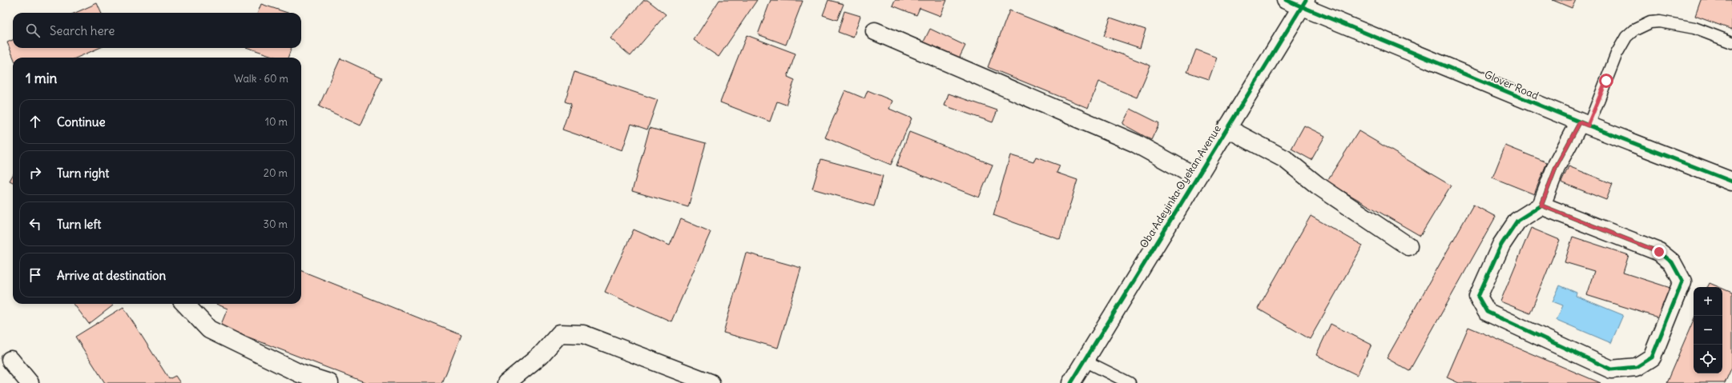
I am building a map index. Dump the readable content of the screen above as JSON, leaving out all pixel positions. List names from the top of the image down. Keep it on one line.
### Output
{"streets":{"street":["Glover Road","Oba Adeyinka Oyekan Avenue"]},"crossings":[["Glover Road","Oba Adeyinka Oyekan Avenue"]],"page":{"search":"Search here","heading":["1 min","Walk · 60 m"],"list":[["Continue","10 m"],["Turn right","20 m"],["Turn left","30 m"],"Arrive at destination"],"map_buttons":["+","−"]}}
